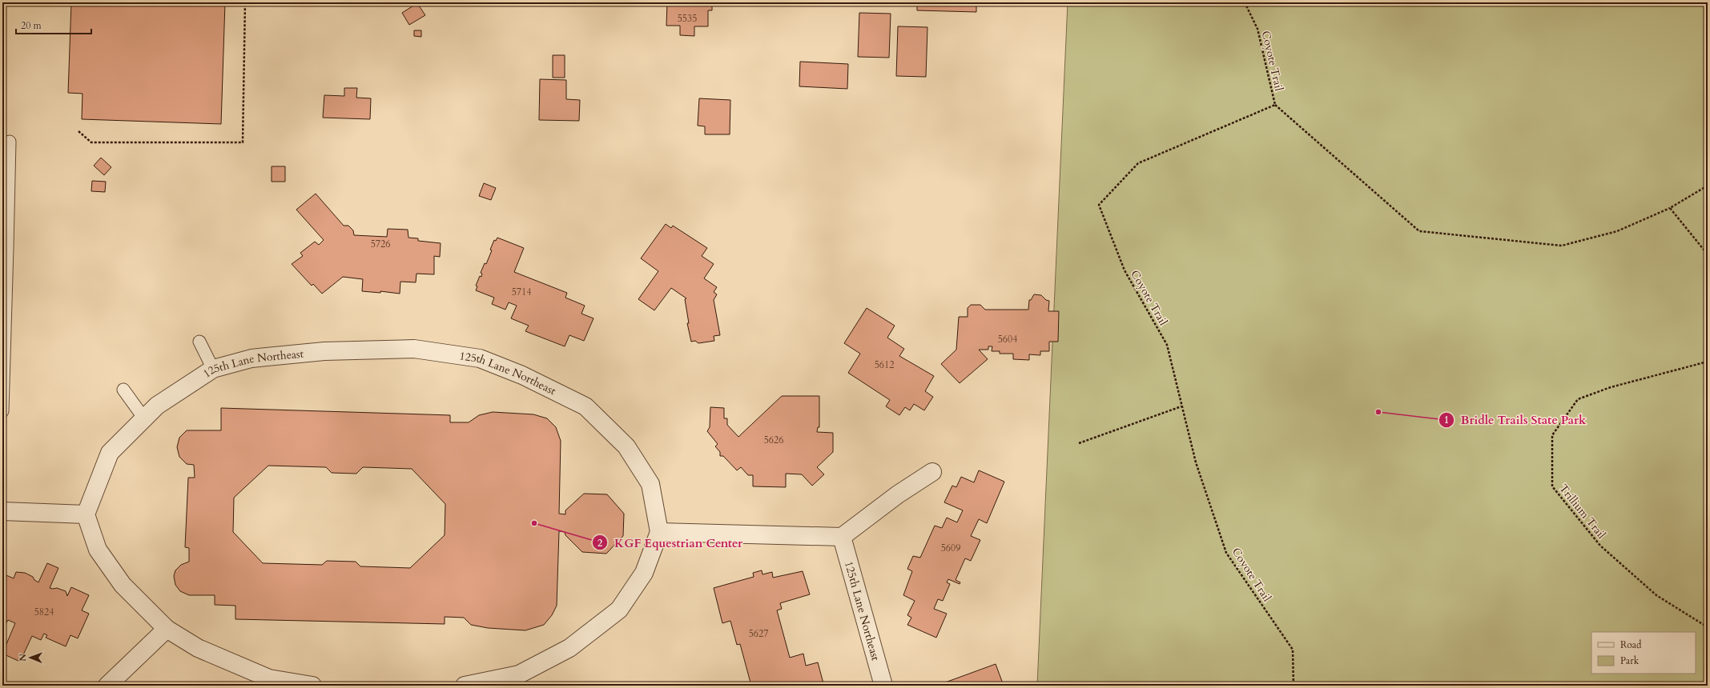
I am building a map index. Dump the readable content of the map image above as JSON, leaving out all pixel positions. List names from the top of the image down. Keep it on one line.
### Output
{"streets":{"street":["125th Lane Northeast"],"path":["Coyote Trail","Trillium Trail"]},"places":["Bridle Trails State Park","KGF Equestrian Center"],"house_numbers":["5535","5726","5714","5604","5612","5626","5609","5824","5627"],"legend":["Road","Park"],"scale_bar":"20 m","north":"left"}
